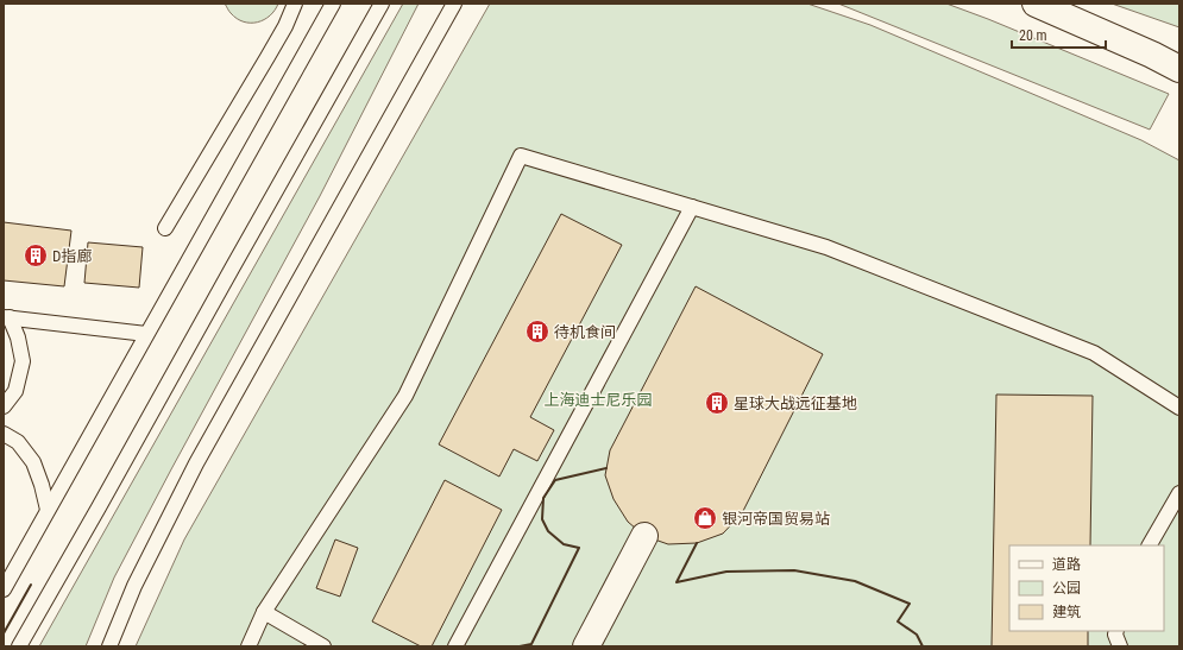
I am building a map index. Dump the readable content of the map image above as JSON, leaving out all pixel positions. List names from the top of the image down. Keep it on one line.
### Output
{"parks":["上海迪士尼乐园"],"places":{"building":["D指廊","待机食间","星球大战远征基地"],"shop":["银河帝国贸易站"]},"legend":["道路","公园","建筑"],"scale_bar":"20 m"}
